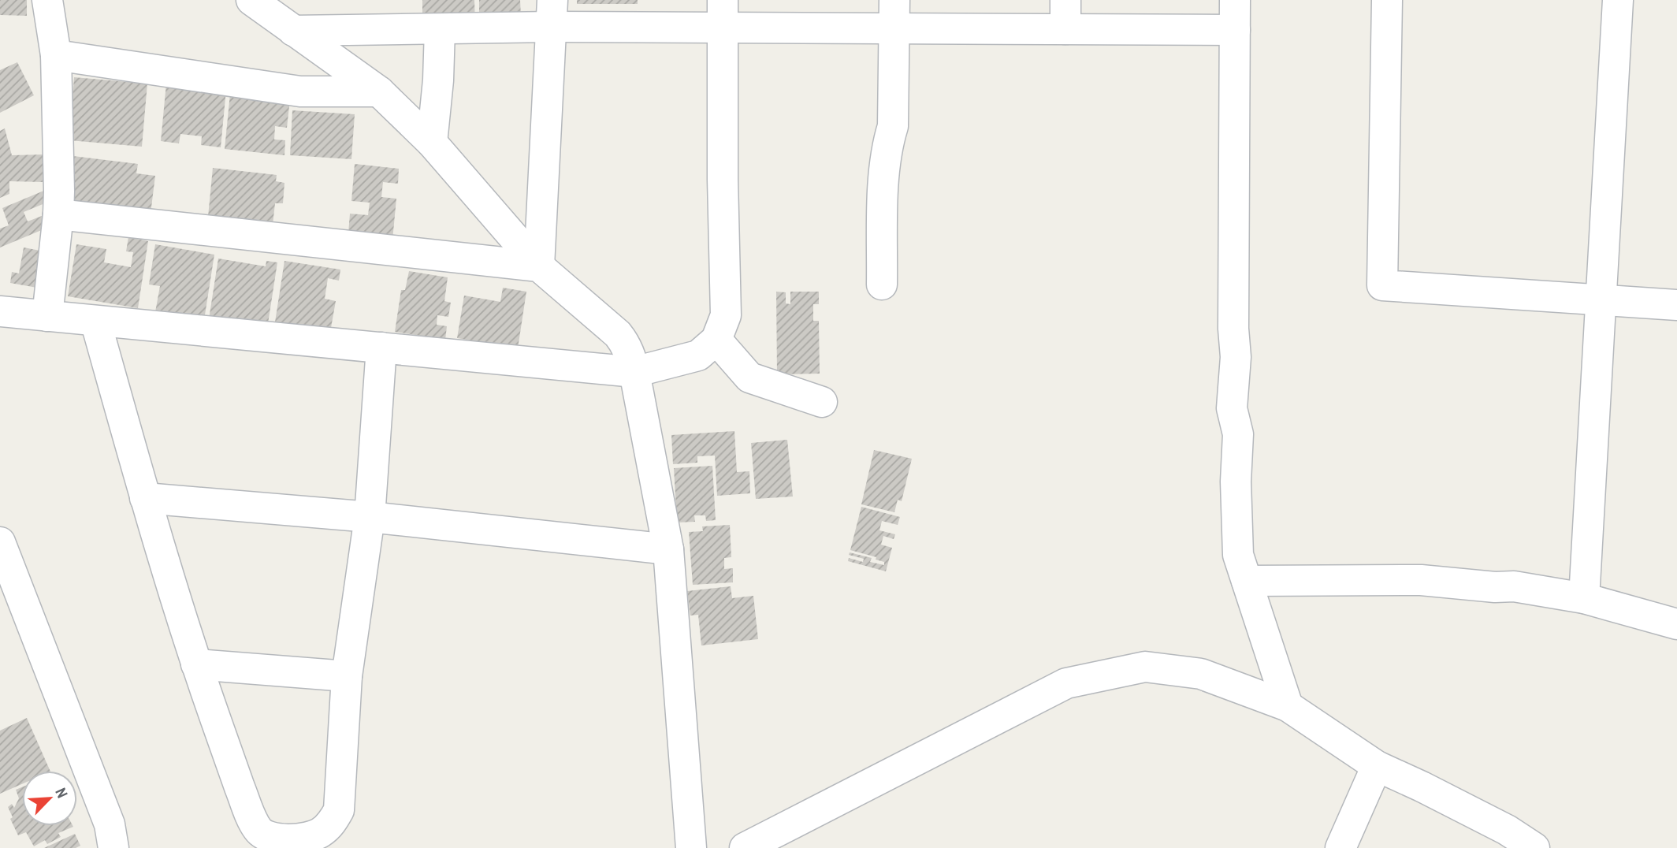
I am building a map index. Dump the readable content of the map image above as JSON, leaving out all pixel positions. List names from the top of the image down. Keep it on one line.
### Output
{"north":"top right"}
